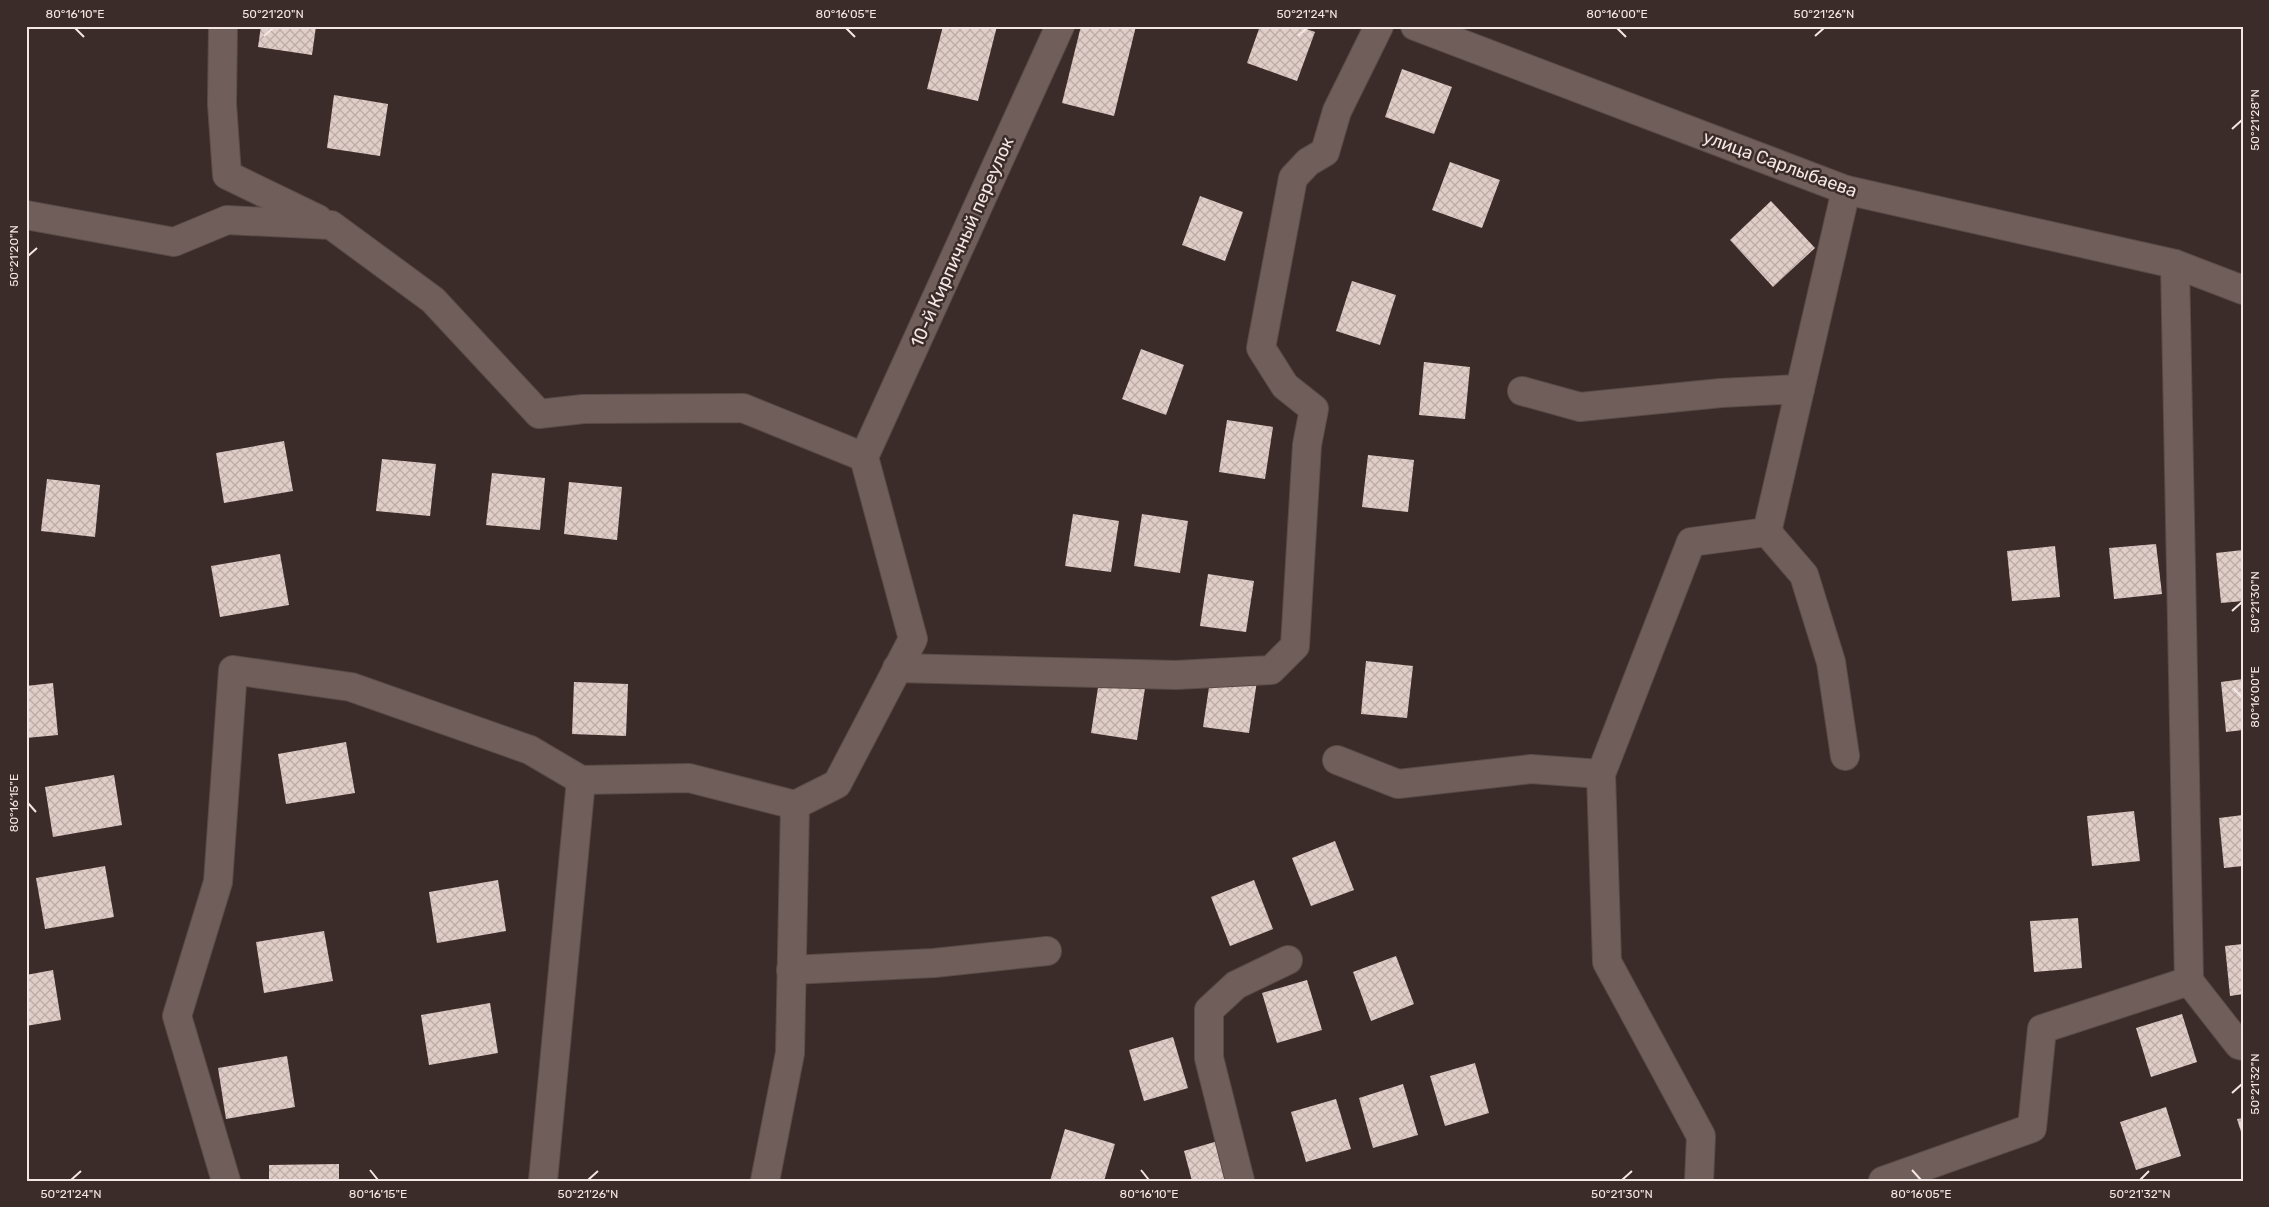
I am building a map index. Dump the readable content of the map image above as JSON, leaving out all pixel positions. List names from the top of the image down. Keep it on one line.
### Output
{"streets":{"street":["улица Сарлыбаева","10-й Кирпичный переулок"]},"coordinates":["80°16'10\"E","50°21'20\"N","80°16'05\"E","50°21'24\"N","80°16'00\"E","50°21'26\"N","50°21'28\"N","50°21'30\"N","80°16'15\"E","50°21'32\"N"]}
